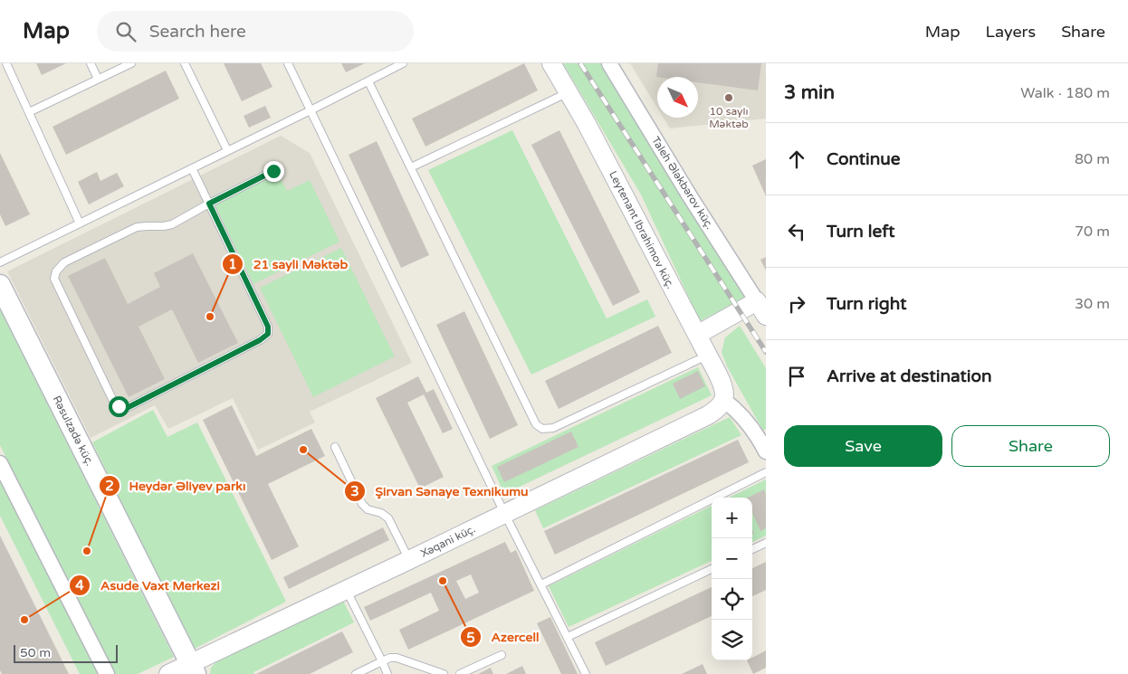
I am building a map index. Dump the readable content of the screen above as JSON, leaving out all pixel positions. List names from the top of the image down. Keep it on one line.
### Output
{"streets":{"main road":["Rəsulzadə küç."],"street":["Taleh Ələkbərov küç.","Leytenant Ibrahimov küç.","Xəqani küç."]},"crossings":[["Leytenant Ibrahimov küç.","Xəqani küç."],["Rəsulzadə küç.","Xəqani küç."]],"places":["10 saylı Məktəb","21 sayli Məktəb","Şirvan Sənaye Texnikumu","Heydər Əliyev parkı","Azercell","Asude Vaxt Merkezi"],"scale_bar":"50 m","north":"bottom right","page":{"header":"Map","search":"Search here","nav":["Map","Layers","Share"],"heading":["3 min","Walk · 180 m"],"list":[["Continue","80 m"],["Turn left","70 m"],["Turn right","30 m"],"Arrive at destination"],"buttons":["Save","Share"],"map_buttons":["+","−"],"scale":"50 m"}}
